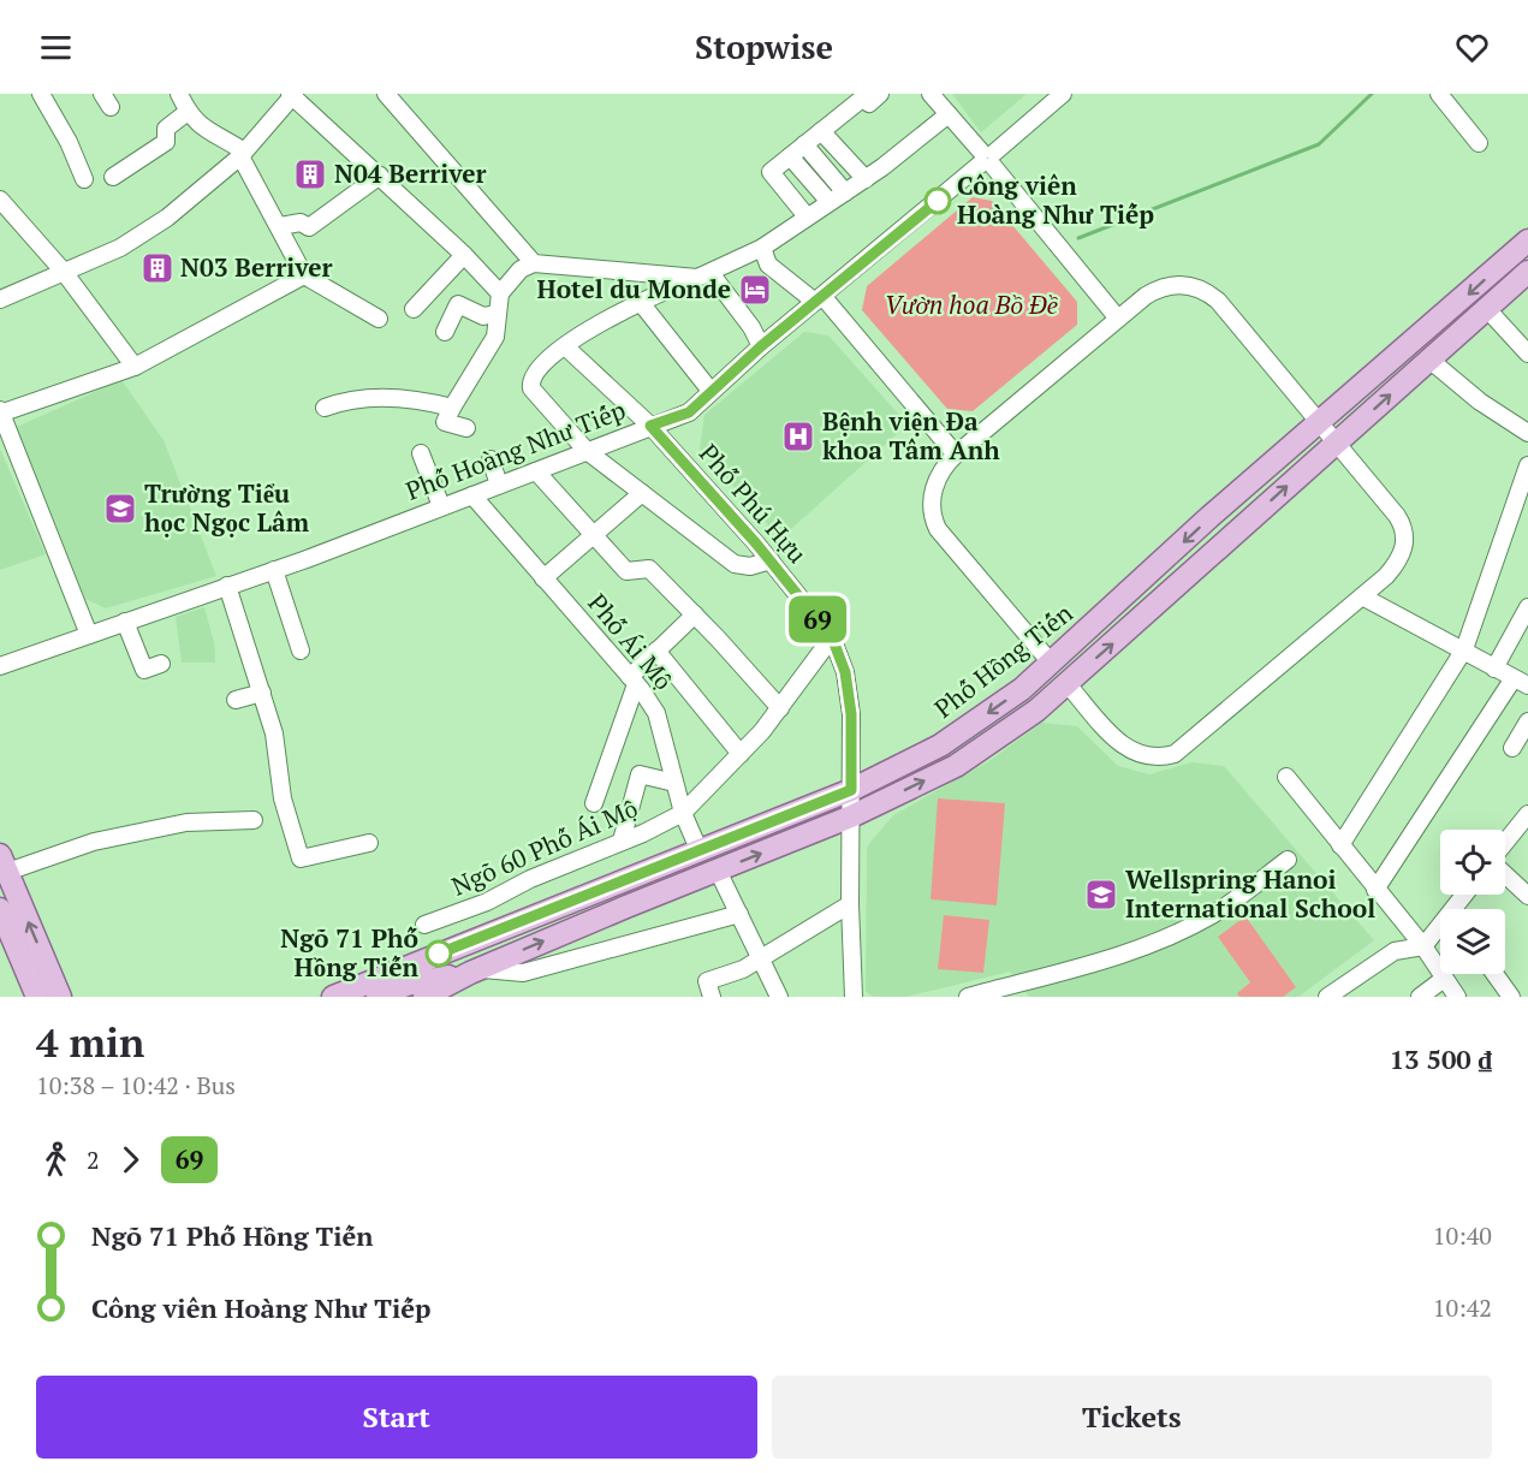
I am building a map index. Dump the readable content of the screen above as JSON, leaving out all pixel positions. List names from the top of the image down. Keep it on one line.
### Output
{"streets":{"main road":["Phố Hồng Tiến"],"street":["Phố Hoàng Như Tiếp","Phố Phú Hựu","Phố Ái Mộ","Ngõ 60 Phố Ái Mộ"]},"crossings":[["Phố Hoàng Như Tiếp","Phố Phú Hựu"],["Phố Hoàng Như Tiếp","Phố Ái Mộ"],["Phố Phú Hựu","Phố Hồng Tiến"],["Phố Ái Mộ","Phố Hồng Tiến"],["Phố Ái Mộ","Ngõ 60 Phố Ái Mộ"]],"parks":["Vườn hoa Bồ Đề"],"places":{"building":["N04 Berriver","N03 Berriver"],"other":["Công viên Hoàng Như Tiếp","Ngõ 71 Phố Hồng Tiến"],"hotel":["Hotel du Monde"],"hospital":["Bệnh viện Đa khoa Tâm Anh"],"school or university":["Trường Tiểu học Ngọc Lâm","Wellspring Hanoi International School"]},"lines":["bus line 69"],"page":{"header":"Stopwise","on_map":"69","heading":["4 min","10:38 – 10:42 · Bus","13 500 ₫"],"legs":["2","69"],"list":[{"name":"Ngõ 71 Phố Hồng Tiến","value":"10:40"},{"name":"Công viên Hoàng Như Tiếp","value":"10:42"}],"buttons":["Start","Tickets"]}}
